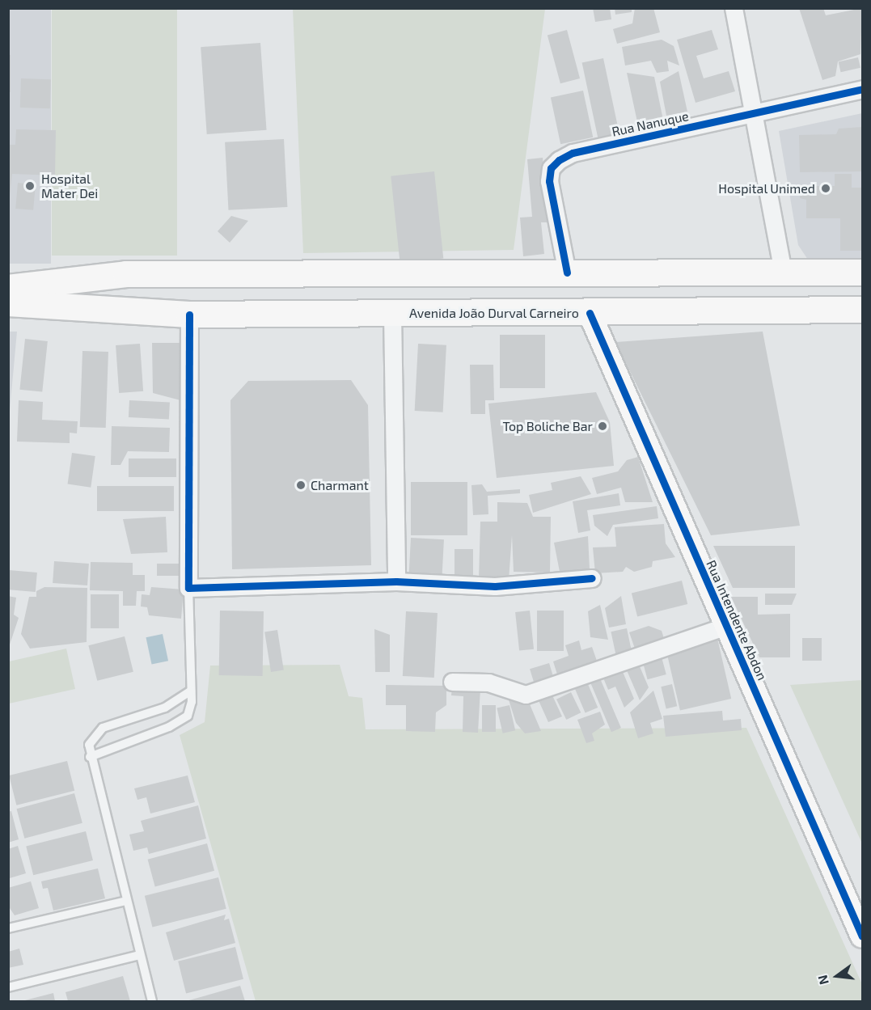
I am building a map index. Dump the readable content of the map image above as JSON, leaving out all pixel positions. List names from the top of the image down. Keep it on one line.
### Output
{"streets":{"main road":["Avenida João Durval Carneiro"],"street":["Rua Nanuque","Rua Intendente Abdon"]},"crossings":[["Avenida João Durval Carneiro","Rua Intendente Abdon"]],"places":["Hospital Mater Dei","Hospital Unimed","Top Boliche Bar","Charmant"],"north":"left"}
